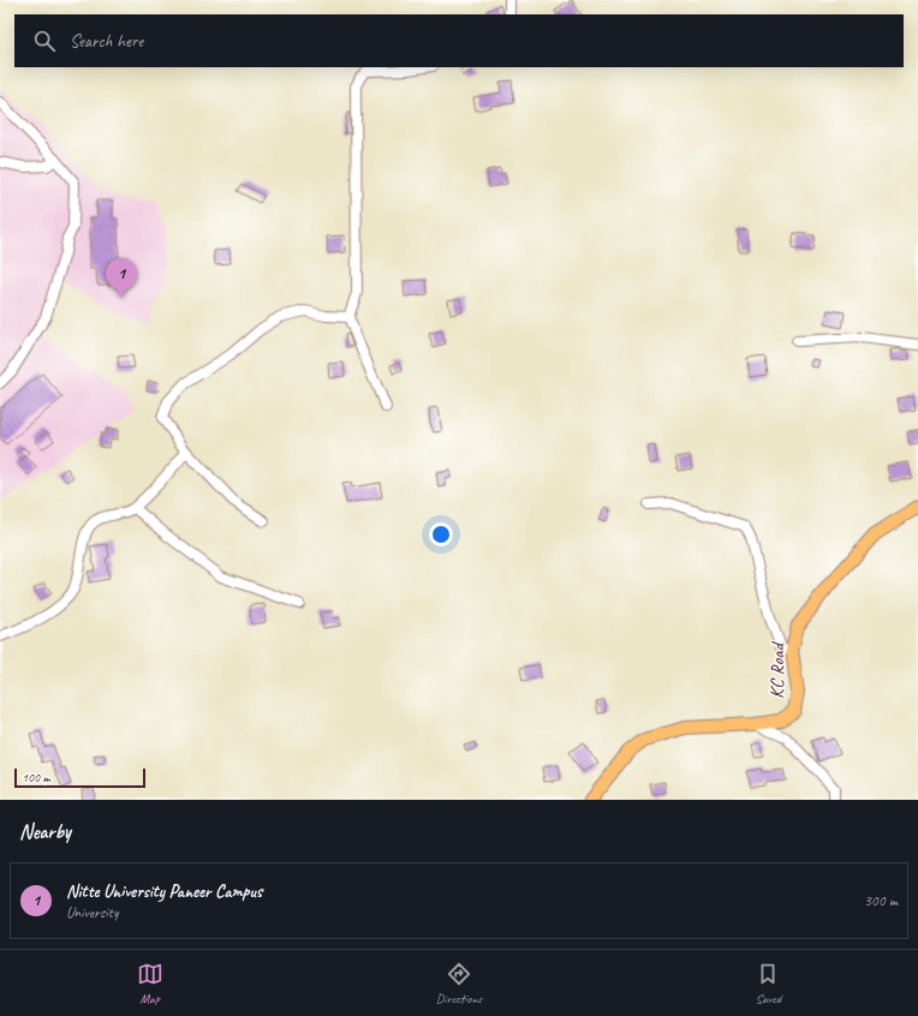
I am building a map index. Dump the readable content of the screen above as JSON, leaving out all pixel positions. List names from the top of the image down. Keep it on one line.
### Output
{"streets":{"main road":["KC Road"]},"scale_bar":"100 m","page":{"search":"Search here","pins":"1","scale":"100 m","heading":"Nearby","list":[{"mark":"1","name":"Nitte University Paneer Campus","note":"University","value":"300 m"}],"nav":["Map","Directions","Saved"]}}
